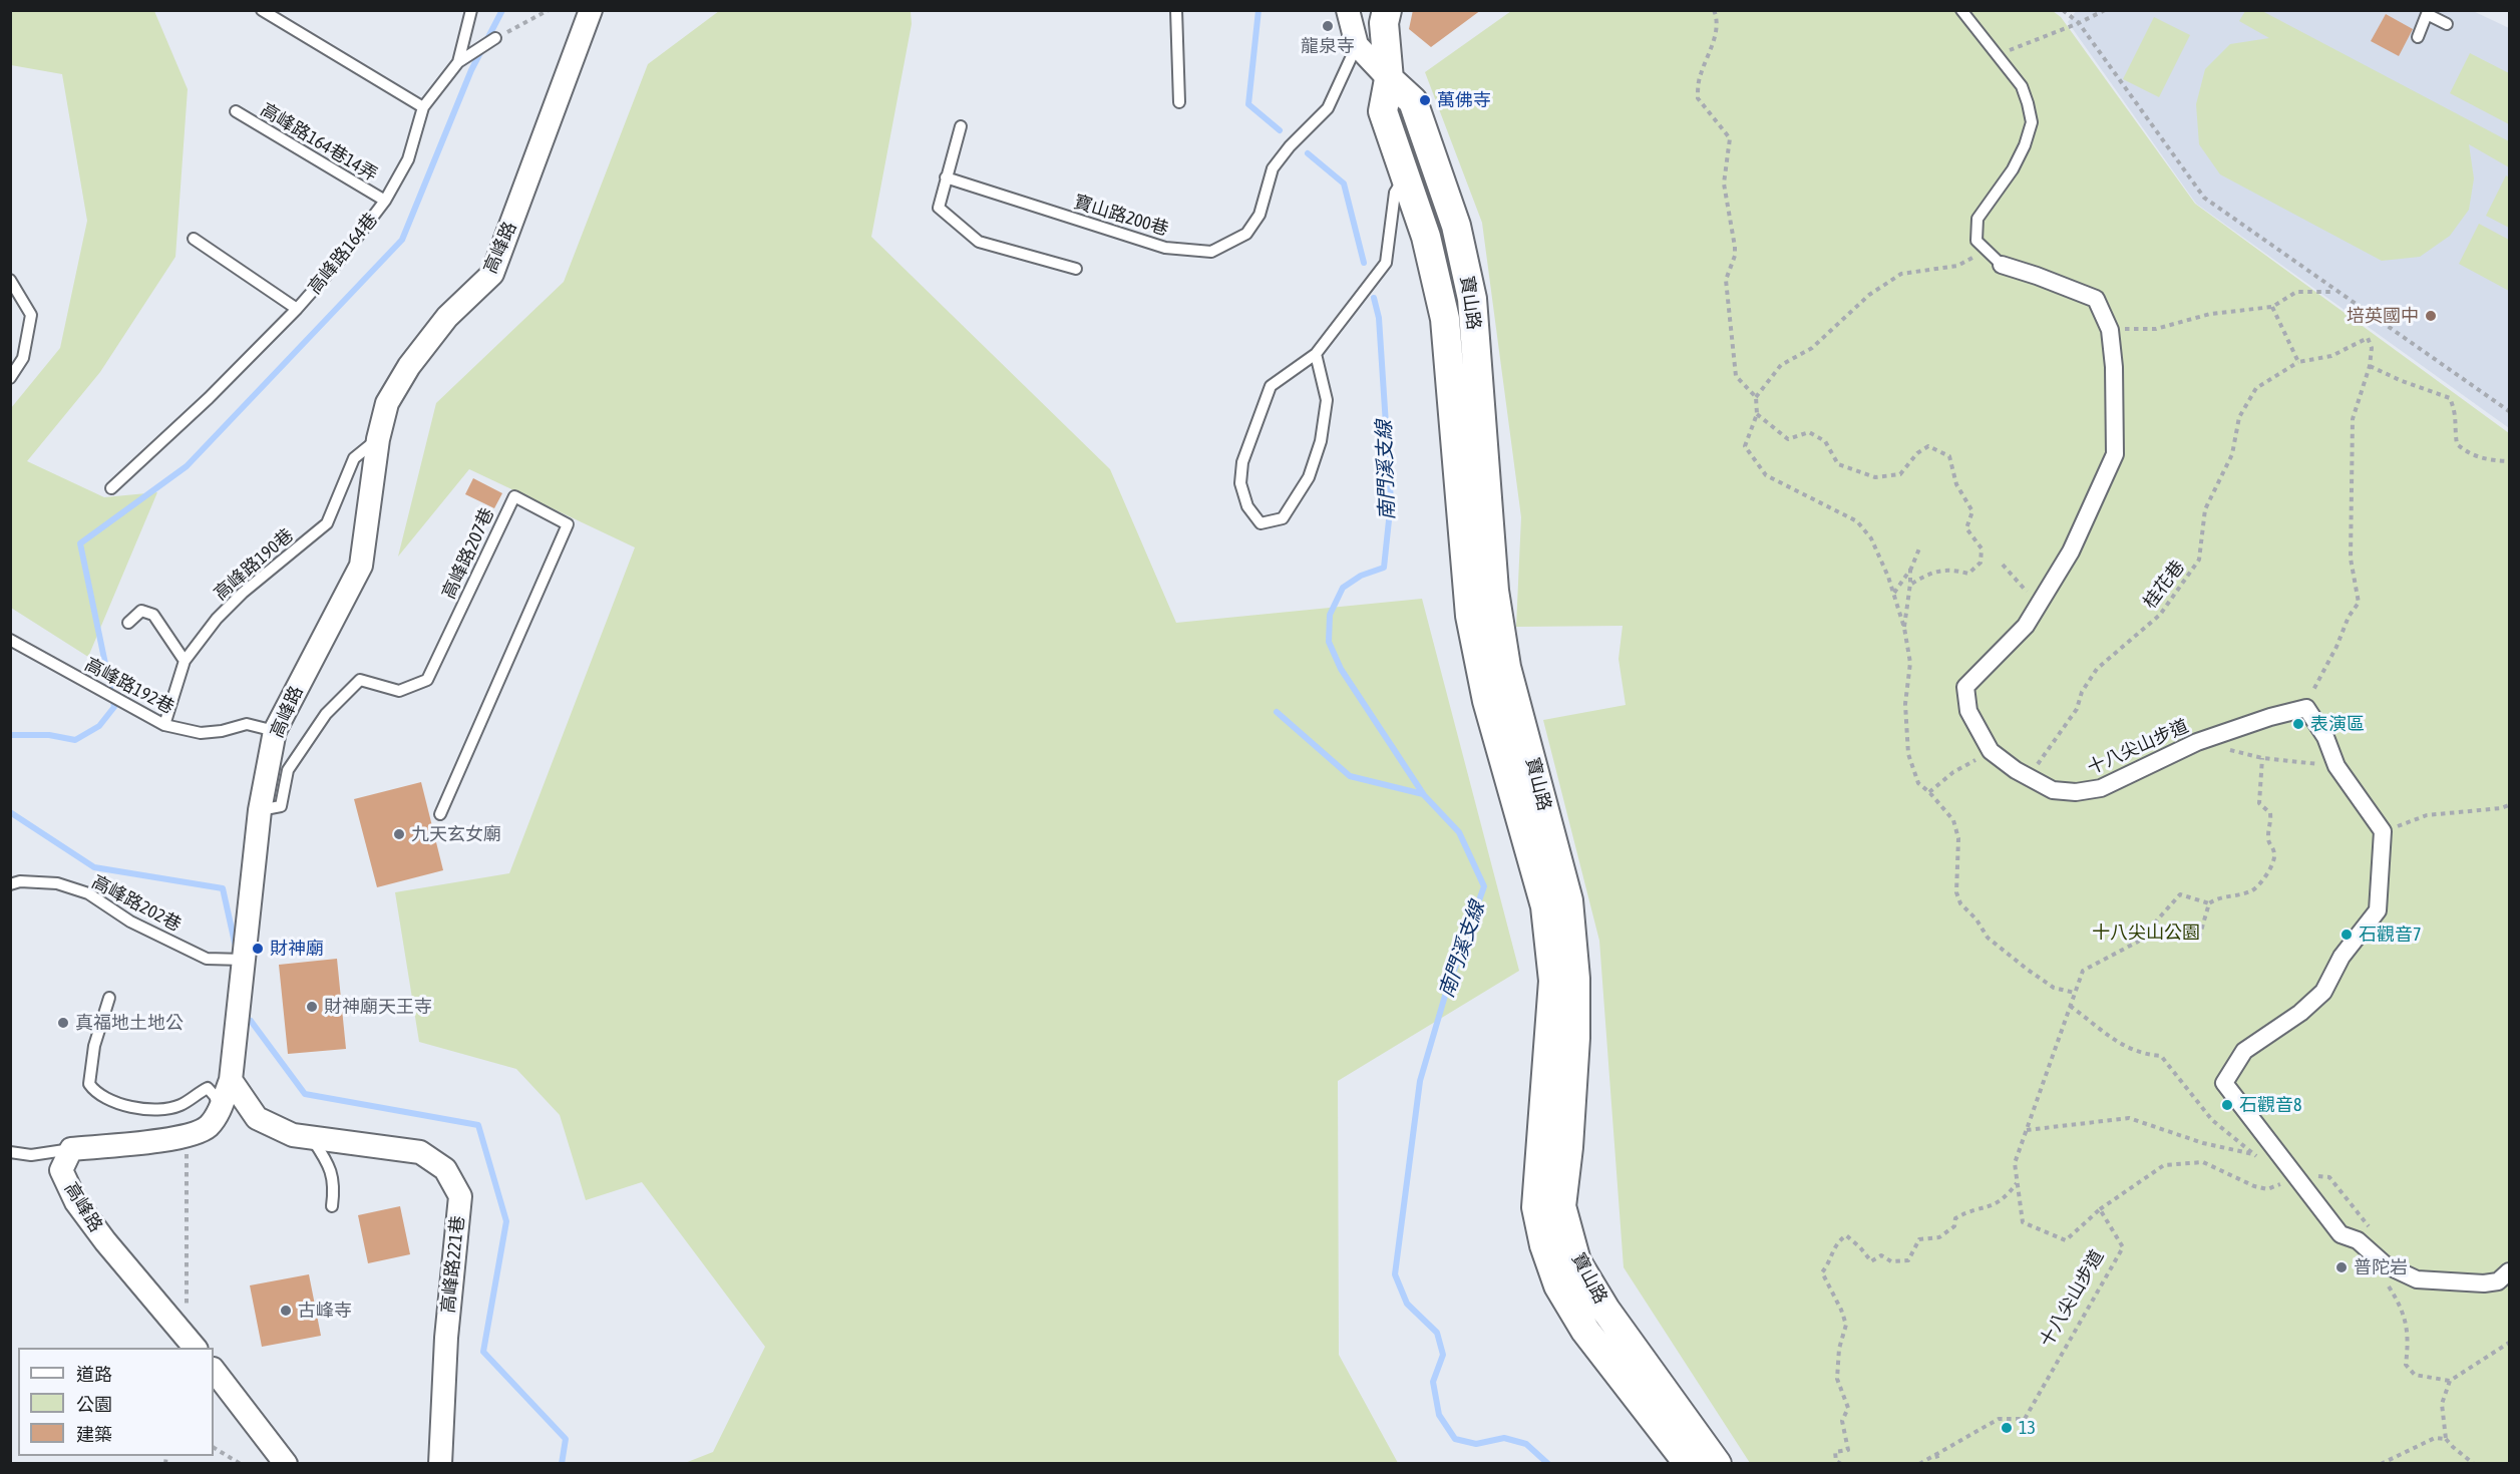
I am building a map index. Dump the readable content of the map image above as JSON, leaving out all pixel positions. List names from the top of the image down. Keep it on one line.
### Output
{"streets":{"street":["高峰路","寶山路","十八尖山步道","高峰路221巷"],"lane":["高峰路164巷14弄","寶山路200巷","高峰路164巷","高峰路207巷","高峰路190巷","高峰路192巷","高峰路202巷"],"path":["桂花巷"]},"crossings":[["高峰路164巷14弄","高峰路164巷"],["高峰路","高峰路207巷"],["高峰路","高峰路190巷"],["高峰路","高峰路192巷"],["高峰路","高峰路202巷"],["高峰路","高峰路221巷"],["高峰路190巷","高峰路192巷"],["桂花巷","十八尖山步道"]],"water":["南門溪支線"],"parks":["十八尖山公園"],"places":["龍泉寺","萬佛寺","培英國中","表演區","九天玄女廟","石觀音7","財神廟","財神廟天王寺","真福地土地公","石觀音8","普陀岩","古峰寺","13"],"legend":["道路","公園","建築"]}
